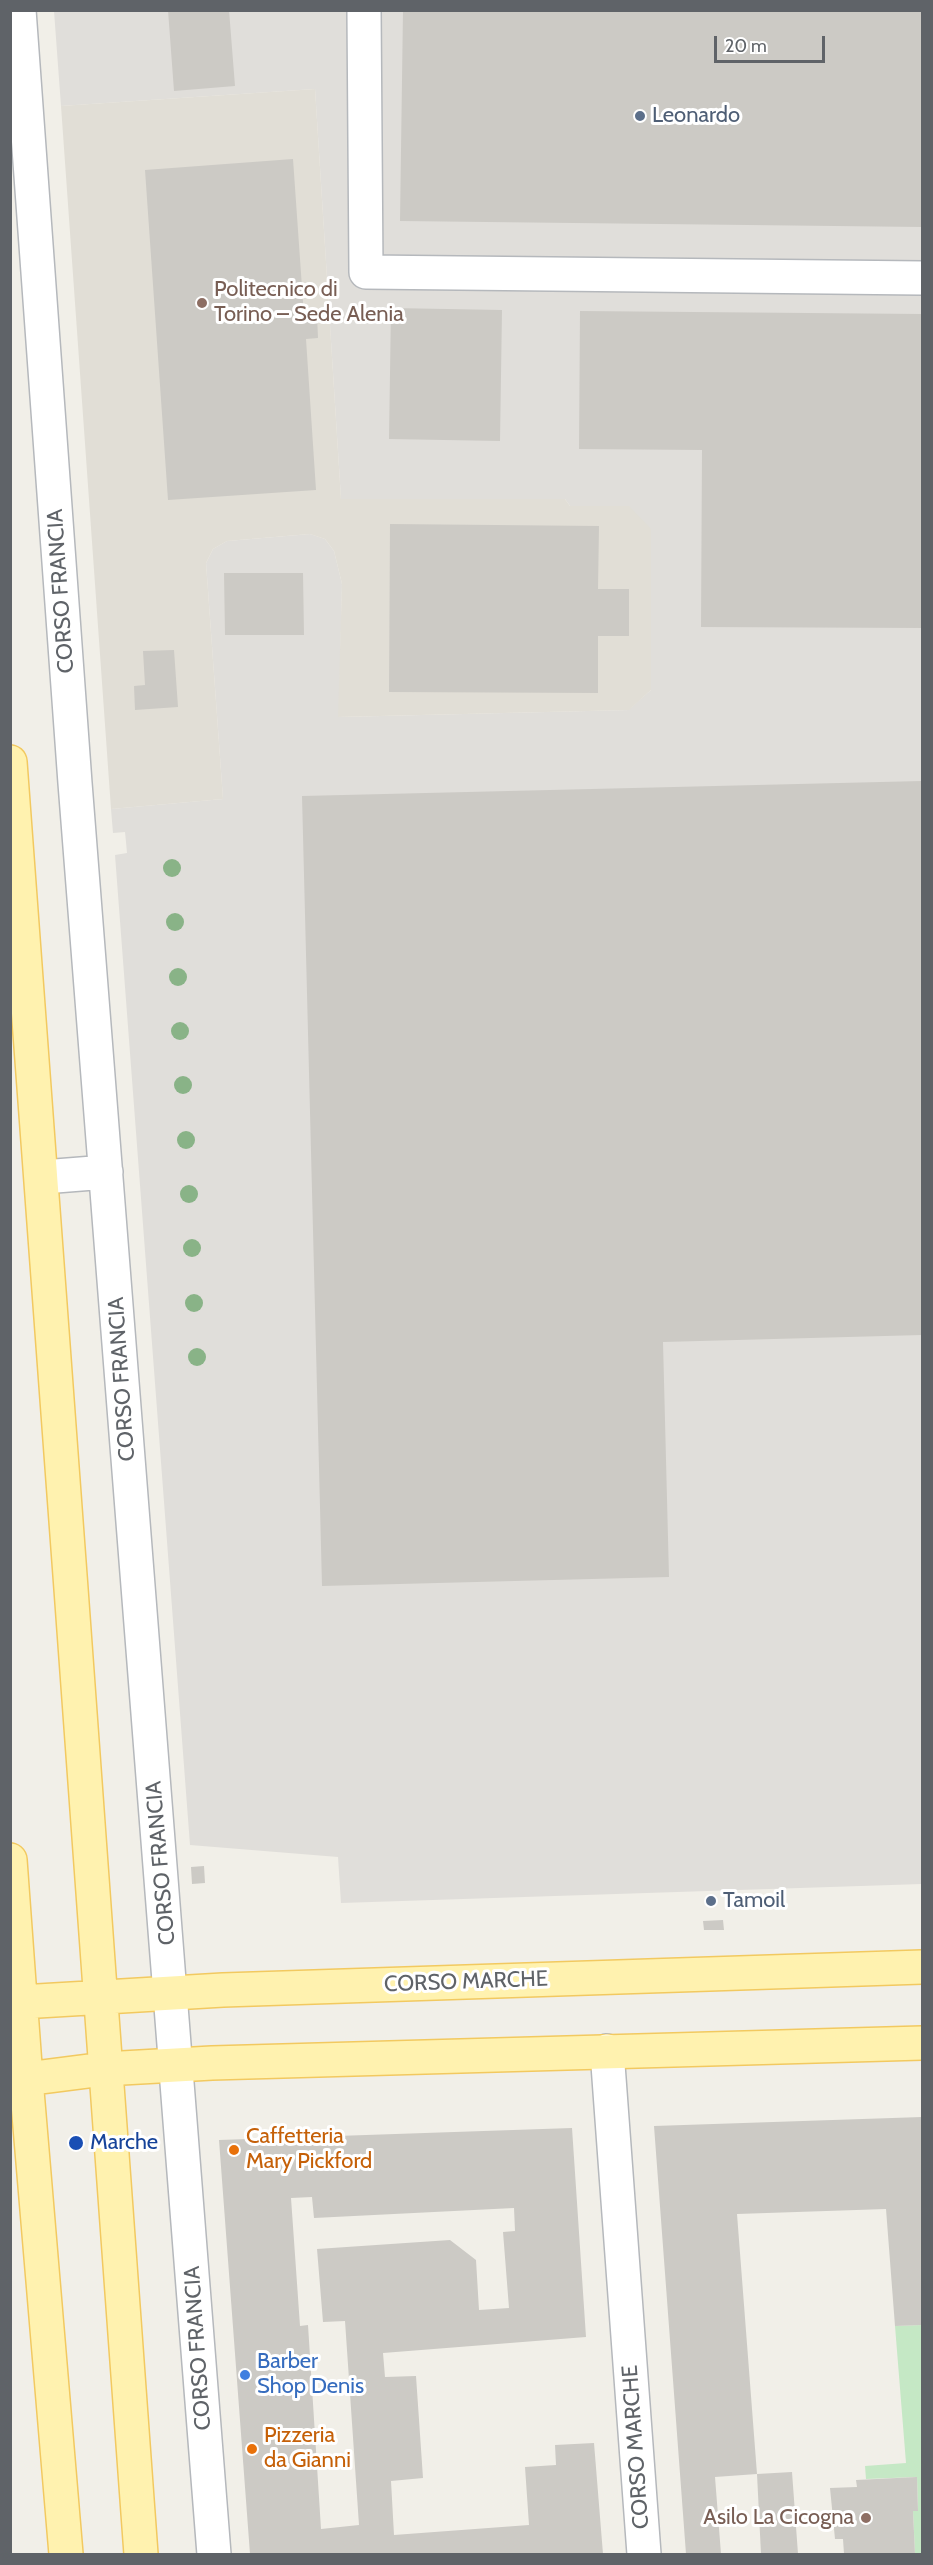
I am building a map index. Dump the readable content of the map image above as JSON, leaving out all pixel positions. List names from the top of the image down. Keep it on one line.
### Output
{"streets":{"main road":["CORSO MARCHE"],"street":["CORSO FRANCIA"]},"crossings":[["CORSO FRANCIA","CORSO MARCHE"]],"places":["Leonardo","Politecnico di Torino – Sede Alenia","Tamoil","Marche","Caffetteria Mary Pickford","Barber Shop Denis","Pizzeria da Gianni","Asilo La Cicogna"],"scale_bar":"20 m"}
